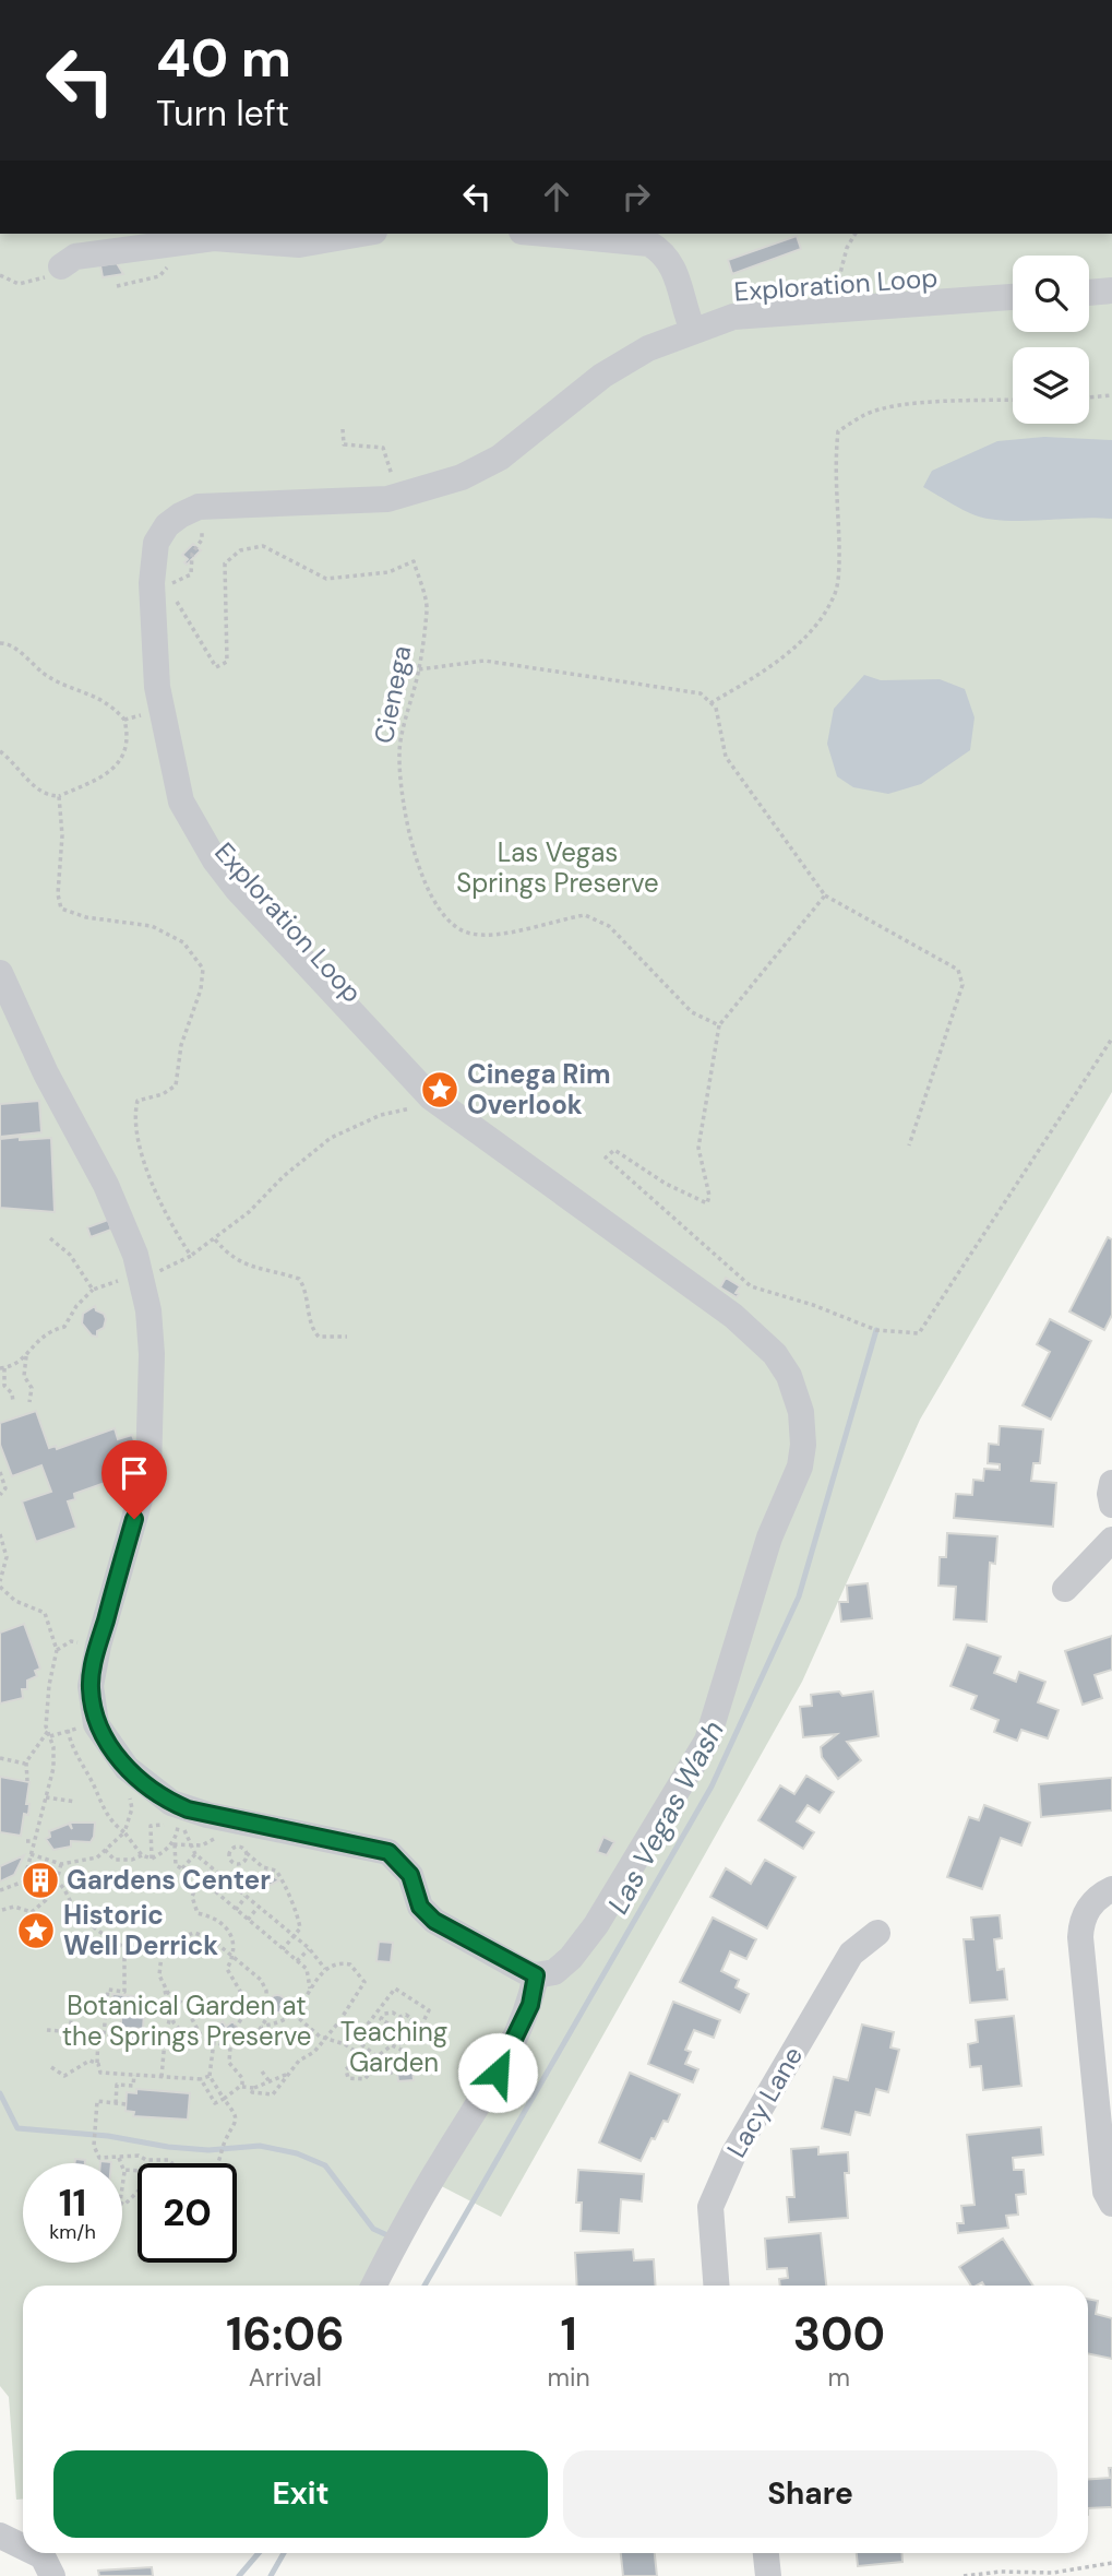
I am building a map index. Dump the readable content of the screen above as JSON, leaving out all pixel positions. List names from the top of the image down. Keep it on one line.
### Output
{"streets":{"street":["Lacy Lane"],"path":["Cienega"]},"water":["Las Vegas Wash"],"parks":["Las Vegas Springs Preserve","Botanical Garden at the Springs Preserve","Teaching Garden"],"places":{"place":["Cinega Rim Overlook","Historic Well Derrick"],"building":["Gardens Center"]},"page":{"turn":["40 m","Turn left"],"speed":"11 km/h","limit":"20","eta":["16:06","Arrival","1","min","300","m"],"buttons":["Exit","Share"]}}
